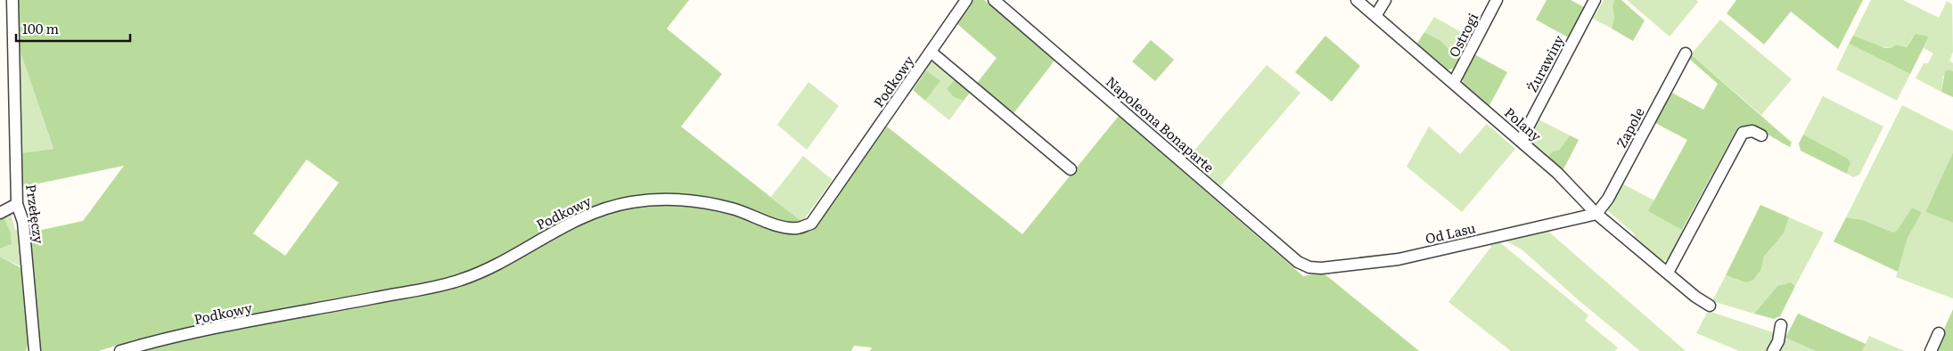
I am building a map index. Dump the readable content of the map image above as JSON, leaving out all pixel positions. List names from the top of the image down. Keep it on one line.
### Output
{"streets":{"street":["Ostrogi","Żurawiny","Podkowy","Napoleona Bonaparte","Polany","Zapole","Przełęczy","Od Lasu"]},"crossings":[["Ostrogi","Polany"],["Żurawiny","Polany"],["Napoleona Bonaparte","Od Lasu"],["Polany","Zapole"],["Polany","Od Lasu"],["Zapole","Od Lasu"]],"scale_bar":"100 m"}
